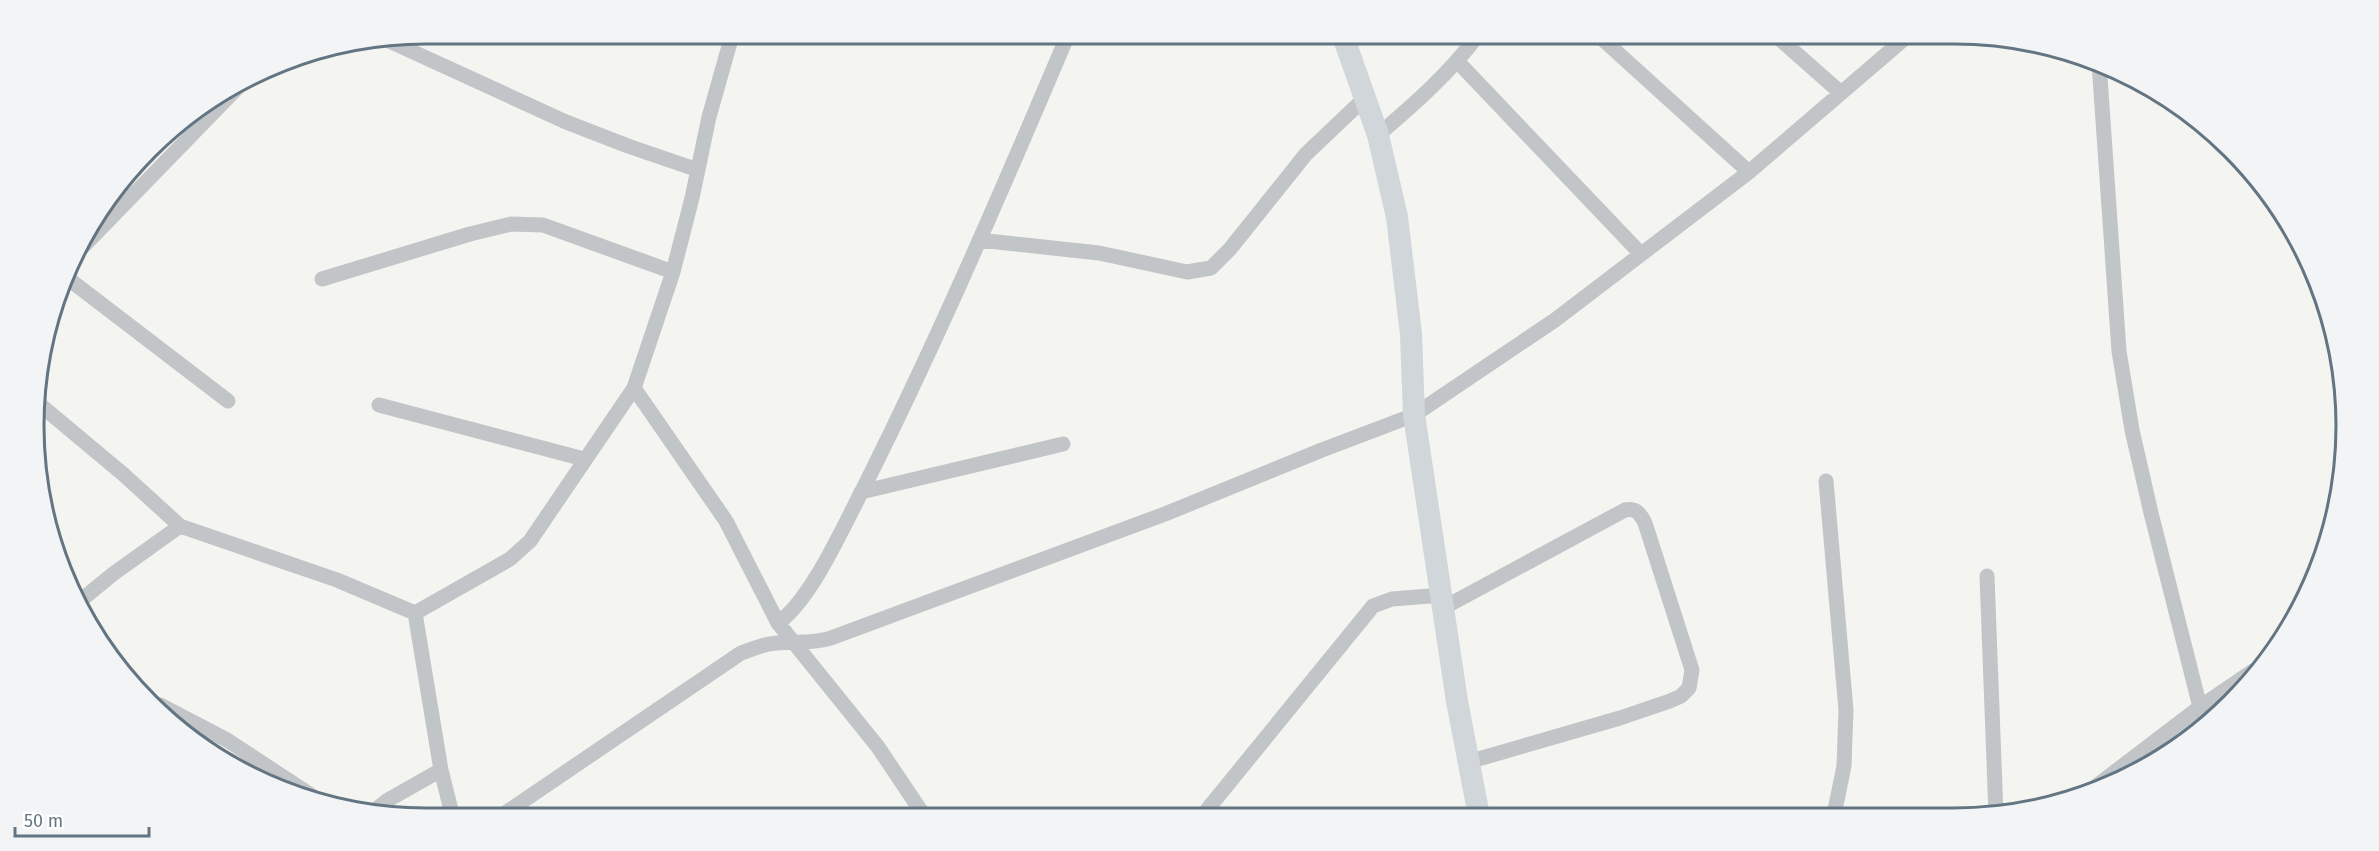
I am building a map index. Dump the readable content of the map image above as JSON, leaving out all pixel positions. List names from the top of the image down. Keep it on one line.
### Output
{"scale_bar":"50 m"}
